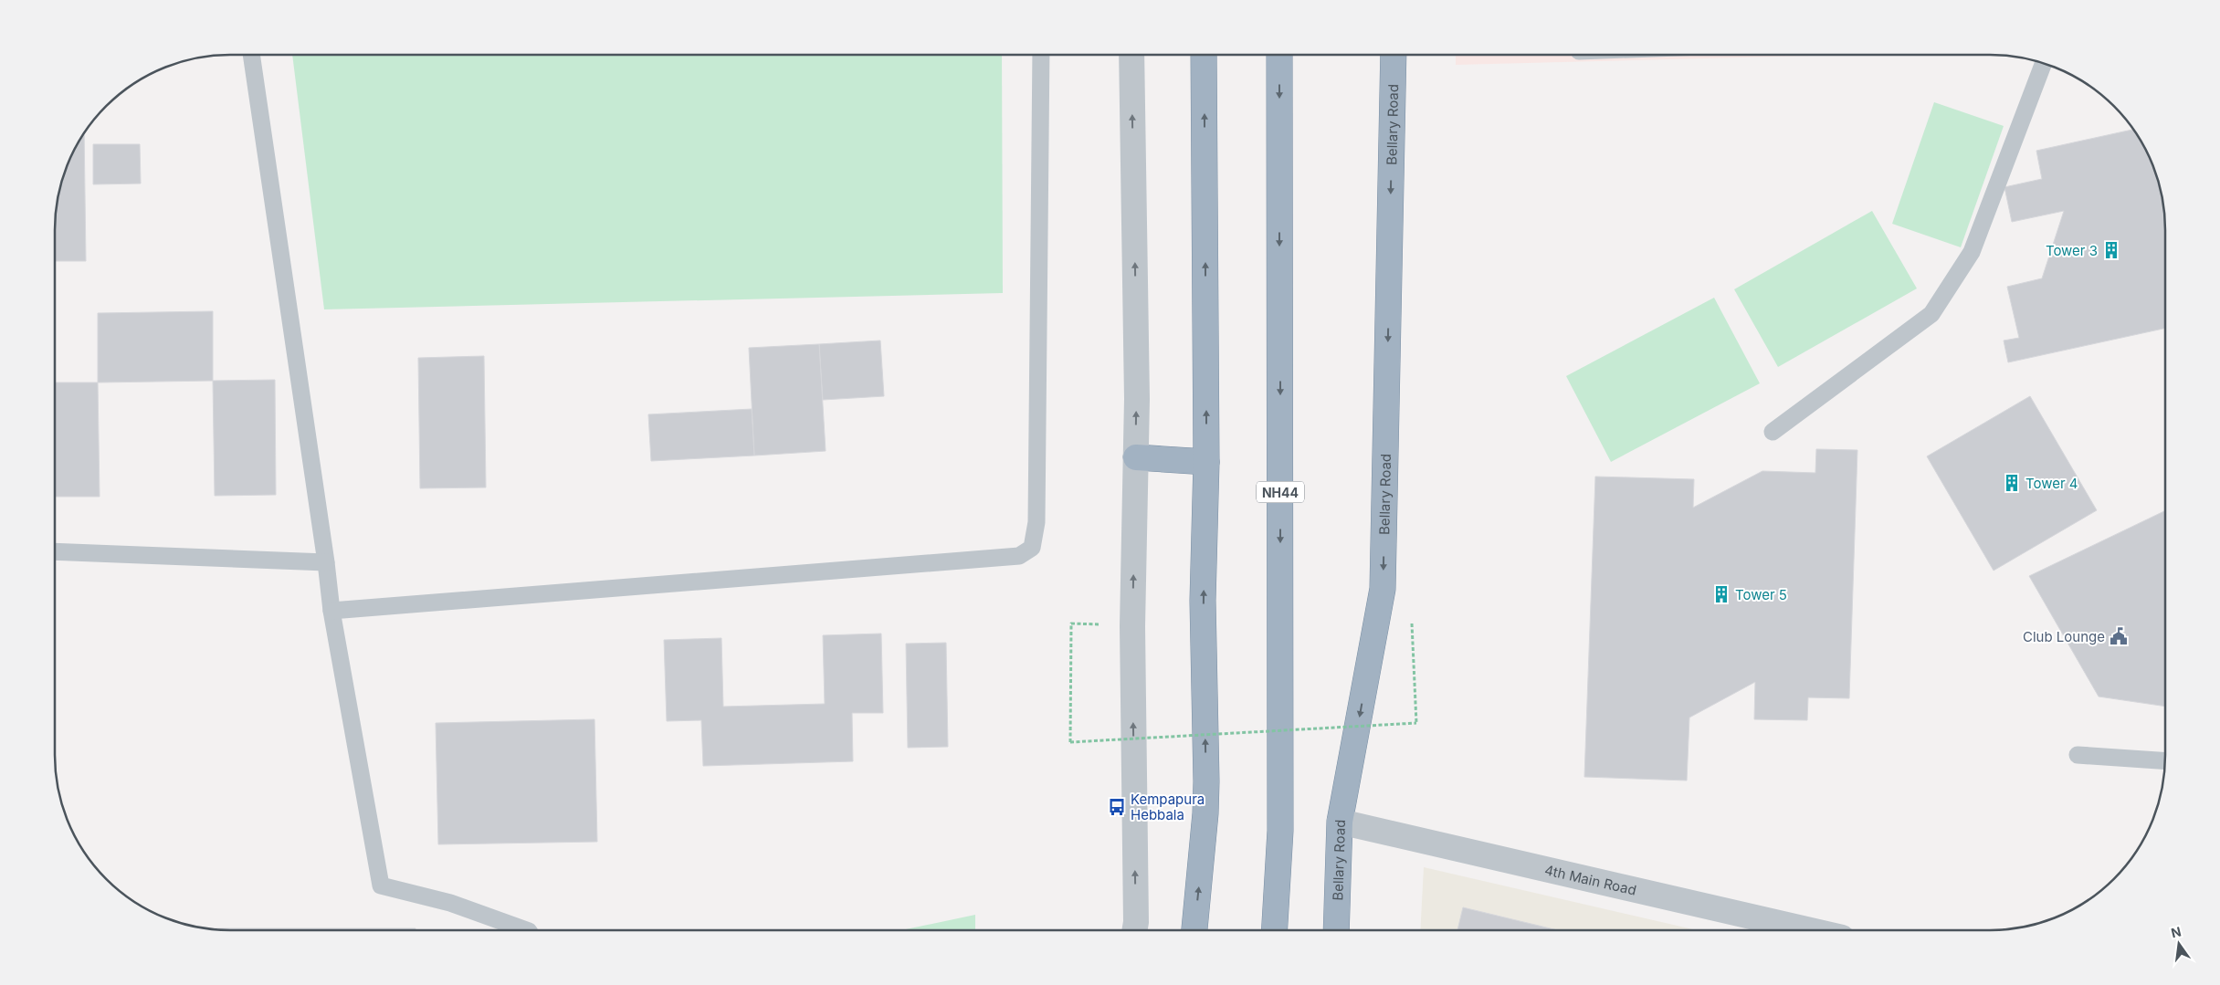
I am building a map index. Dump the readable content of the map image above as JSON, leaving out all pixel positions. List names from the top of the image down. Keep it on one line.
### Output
{"streets":{"highway":["Bellary Road","NH44"],"street":["4th Main Road"]},"crossings":[["Bellary Road","4th Main Road"]],"places":{"building":["Tower 3","Tower 4","Tower 5"],"public building":["Club Lounge"],"bus stop":["Kempapura Hebbala"]},"north":"top"}
